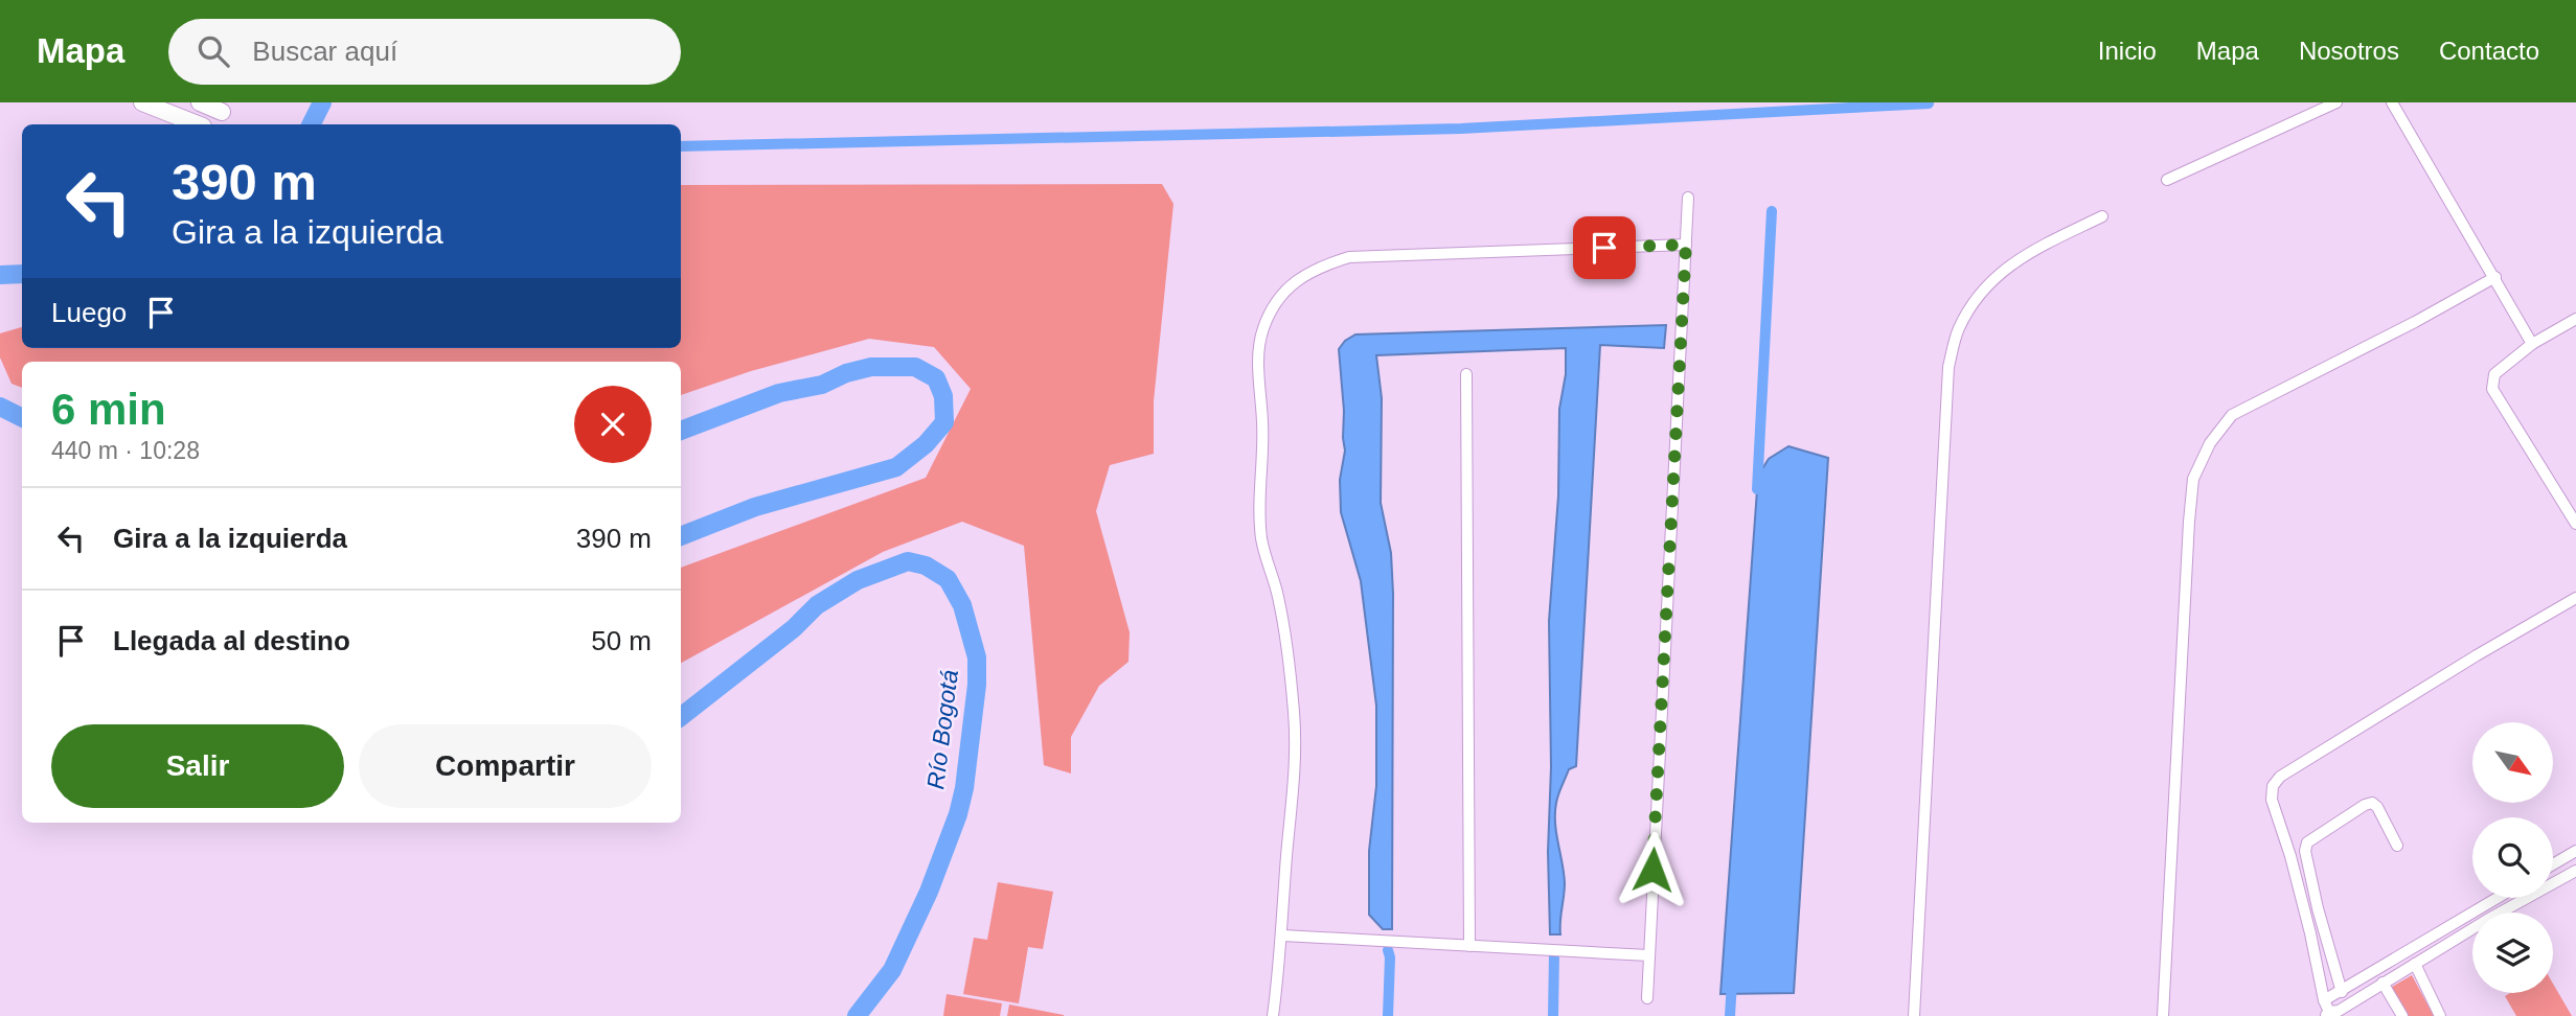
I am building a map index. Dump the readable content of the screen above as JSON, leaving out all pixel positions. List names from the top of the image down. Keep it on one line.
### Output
{"water":["Río Bogotá"],"north":"bottom right","page":{"header":"Mapa","search":"Buscar aquí","nav":["Inicio","Mapa","Nosotros","Contacto"],"turn":["390 m","Gira a la izquierda"],"then":"Luego","heading":["6 min","440 m · 10:28"],"list":[{"name":"Gira a la izquierda","value":"390 m"},{"name":"Llegada al destino","value":"50 m"}],"buttons":["Salir","Compartir"]}}
